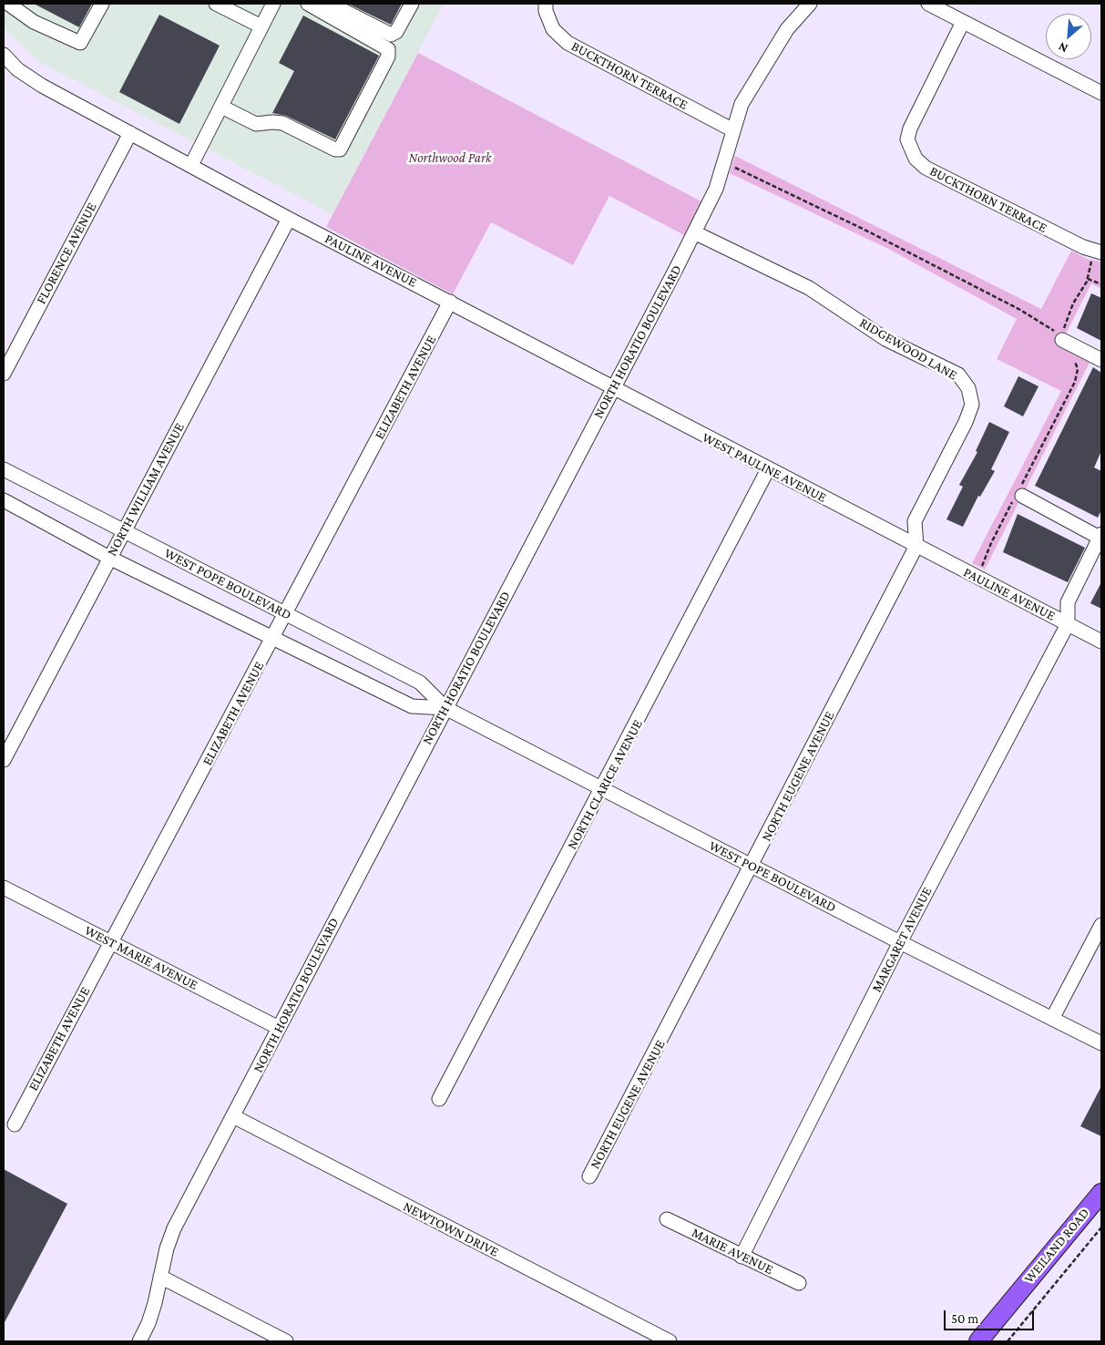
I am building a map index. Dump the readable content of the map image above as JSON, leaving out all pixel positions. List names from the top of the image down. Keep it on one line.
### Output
{"streets":{"main road":["WEILAND ROAD"],"street":["BUCKTHORN TERRACE","FLORENCE AVENUE","PAULINE AVENUE","NORTH HORATIO BOULEVARD","RIDGEWOOD LANE","ELIZABETH AVENUE","WEST PAULINE AVENUE","NORTH WILLIAM AVENUE","WEST POPE BOULEVARD","NORTH EUGENE AVENUE","NORTH CLARICE AVENUE","MARGARET AVENUE","WEST MARIE AVENUE","NEWTOWN DRIVE","MARIE AVENUE"]},"crossings":[["BUCKTHORN TERRACE","NORTH HORATIO BOULEVARD"],["FLORENCE AVENUE","PAULINE AVENUE"],["PAULINE AVENUE","NORTH HORATIO BOULEVARD"],["PAULINE AVENUE","RIDGEWOOD LANE"],["PAULINE AVENUE","ELIZABETH AVENUE"],["PAULINE AVENUE","WEST PAULINE AVENUE"],["PAULINE AVENUE","NORTH WILLIAM AVENUE"],["PAULINE AVENUE","NORTH EUGENE AVENUE"],["PAULINE AVENUE","MARGARET AVENUE"],["NORTH HORATIO BOULEVARD","RIDGEWOOD LANE"],["NORTH HORATIO BOULEVARD","WEST PAULINE AVENUE"],["NORTH HORATIO BOULEVARD","WEST POPE BOULEVARD"],["NORTH HORATIO BOULEVARD","WEST MARIE AVENUE"],["NORTH HORATIO BOULEVARD","NEWTOWN DRIVE"],["RIDGEWOOD LANE","WEST PAULINE AVENUE"],["RIDGEWOOD LANE","NORTH EUGENE AVENUE"],["ELIZABETH AVENUE","WEST POPE BOULEVARD"],["ELIZABETH AVENUE","WEST MARIE AVENUE"],["WEST PAULINE AVENUE","NORTH EUGENE AVENUE"],["WEST PAULINE AVENUE","NORTH CLARICE AVENUE"],["NORTH WILLIAM AVENUE","WEST POPE BOULEVARD"],["WEST POPE BOULEVARD","NORTH EUGENE AVENUE"],["WEST POPE BOULEVARD","NORTH CLARICE AVENUE"],["WEST POPE BOULEVARD","MARGARET AVENUE"],["MARGARET AVENUE","MARIE AVENUE"]],"parks":["Northwood Park"],"scale_bar":"50 m","north":"bottom left"}
